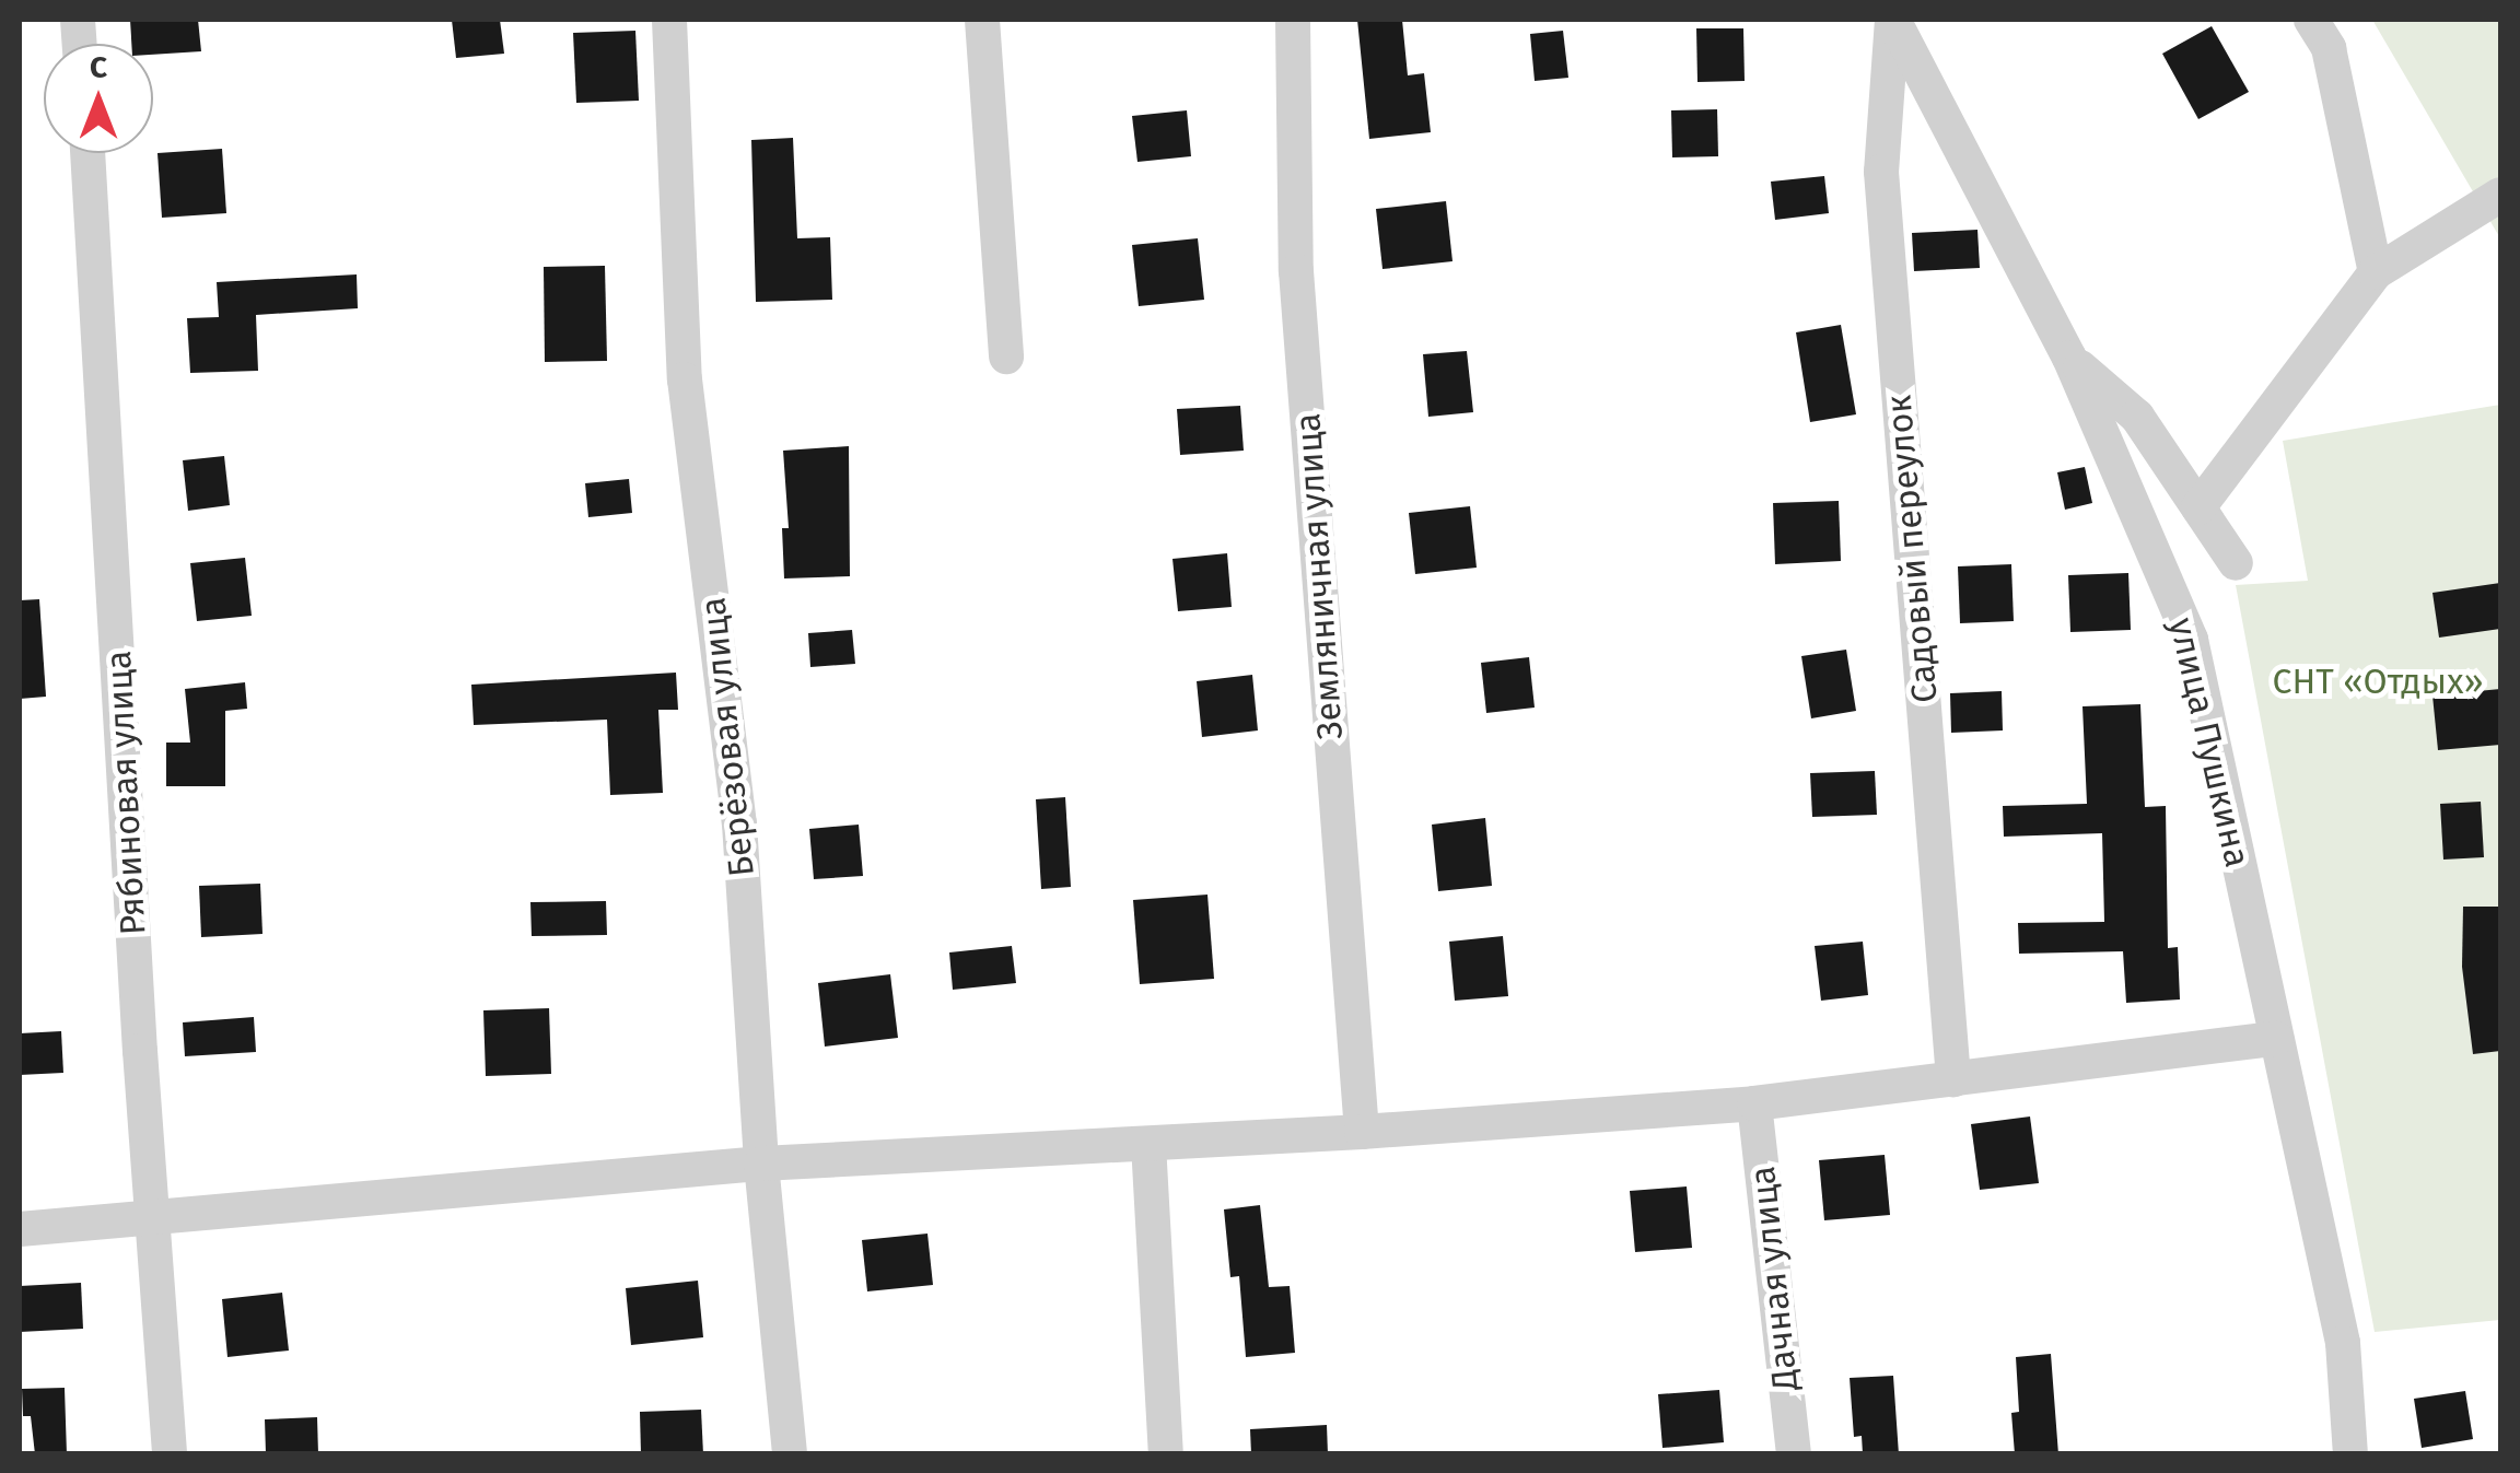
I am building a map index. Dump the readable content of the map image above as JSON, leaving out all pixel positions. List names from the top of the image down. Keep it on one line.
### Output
{"streets":{"street":["Садовый переулок","Земляничная улица","Берёзовая улица","улица Пушкина","Рябиновая улица","Дачная улица"]},"crossings":[["Садовый переулок","улица Пушкина"]],"parks":["СНТ «Отдых»"],"north":"top"}
